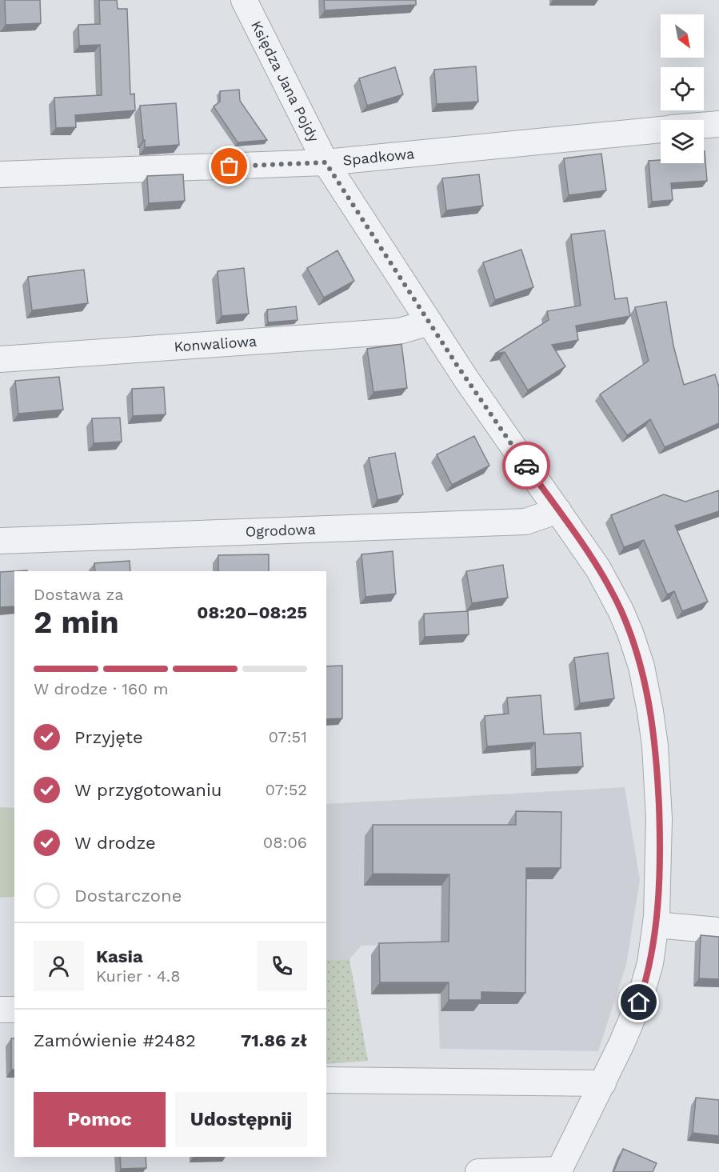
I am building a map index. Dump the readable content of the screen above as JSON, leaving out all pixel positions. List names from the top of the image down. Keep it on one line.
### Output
{"streets":{"street":["Księdza Jana Pojdy","Spadkowa","Konwaliowa","Ogrodowa"]},"crossings":[["Księdza Jana Pojdy","Spadkowa"],["Księdza Jana Pojdy","Konwaliowa"],["Księdza Jana Pojdy","Ogrodowa"]],"north":"bottom right","page":{"heading":["2 min","Dostawa za","08:20–08:25"],"panel":["Kasia","Kurier · 4.8","Zamówienie #2482","71.86 zł"],"bar":"W drodze · 160 m","list":[["Przyjęte","07:51"],["W przygotowaniu","07:52"],["W drodze","08:06"],"Dostarczone"],"buttons":["Pomoc","Udostępnij"]}}
